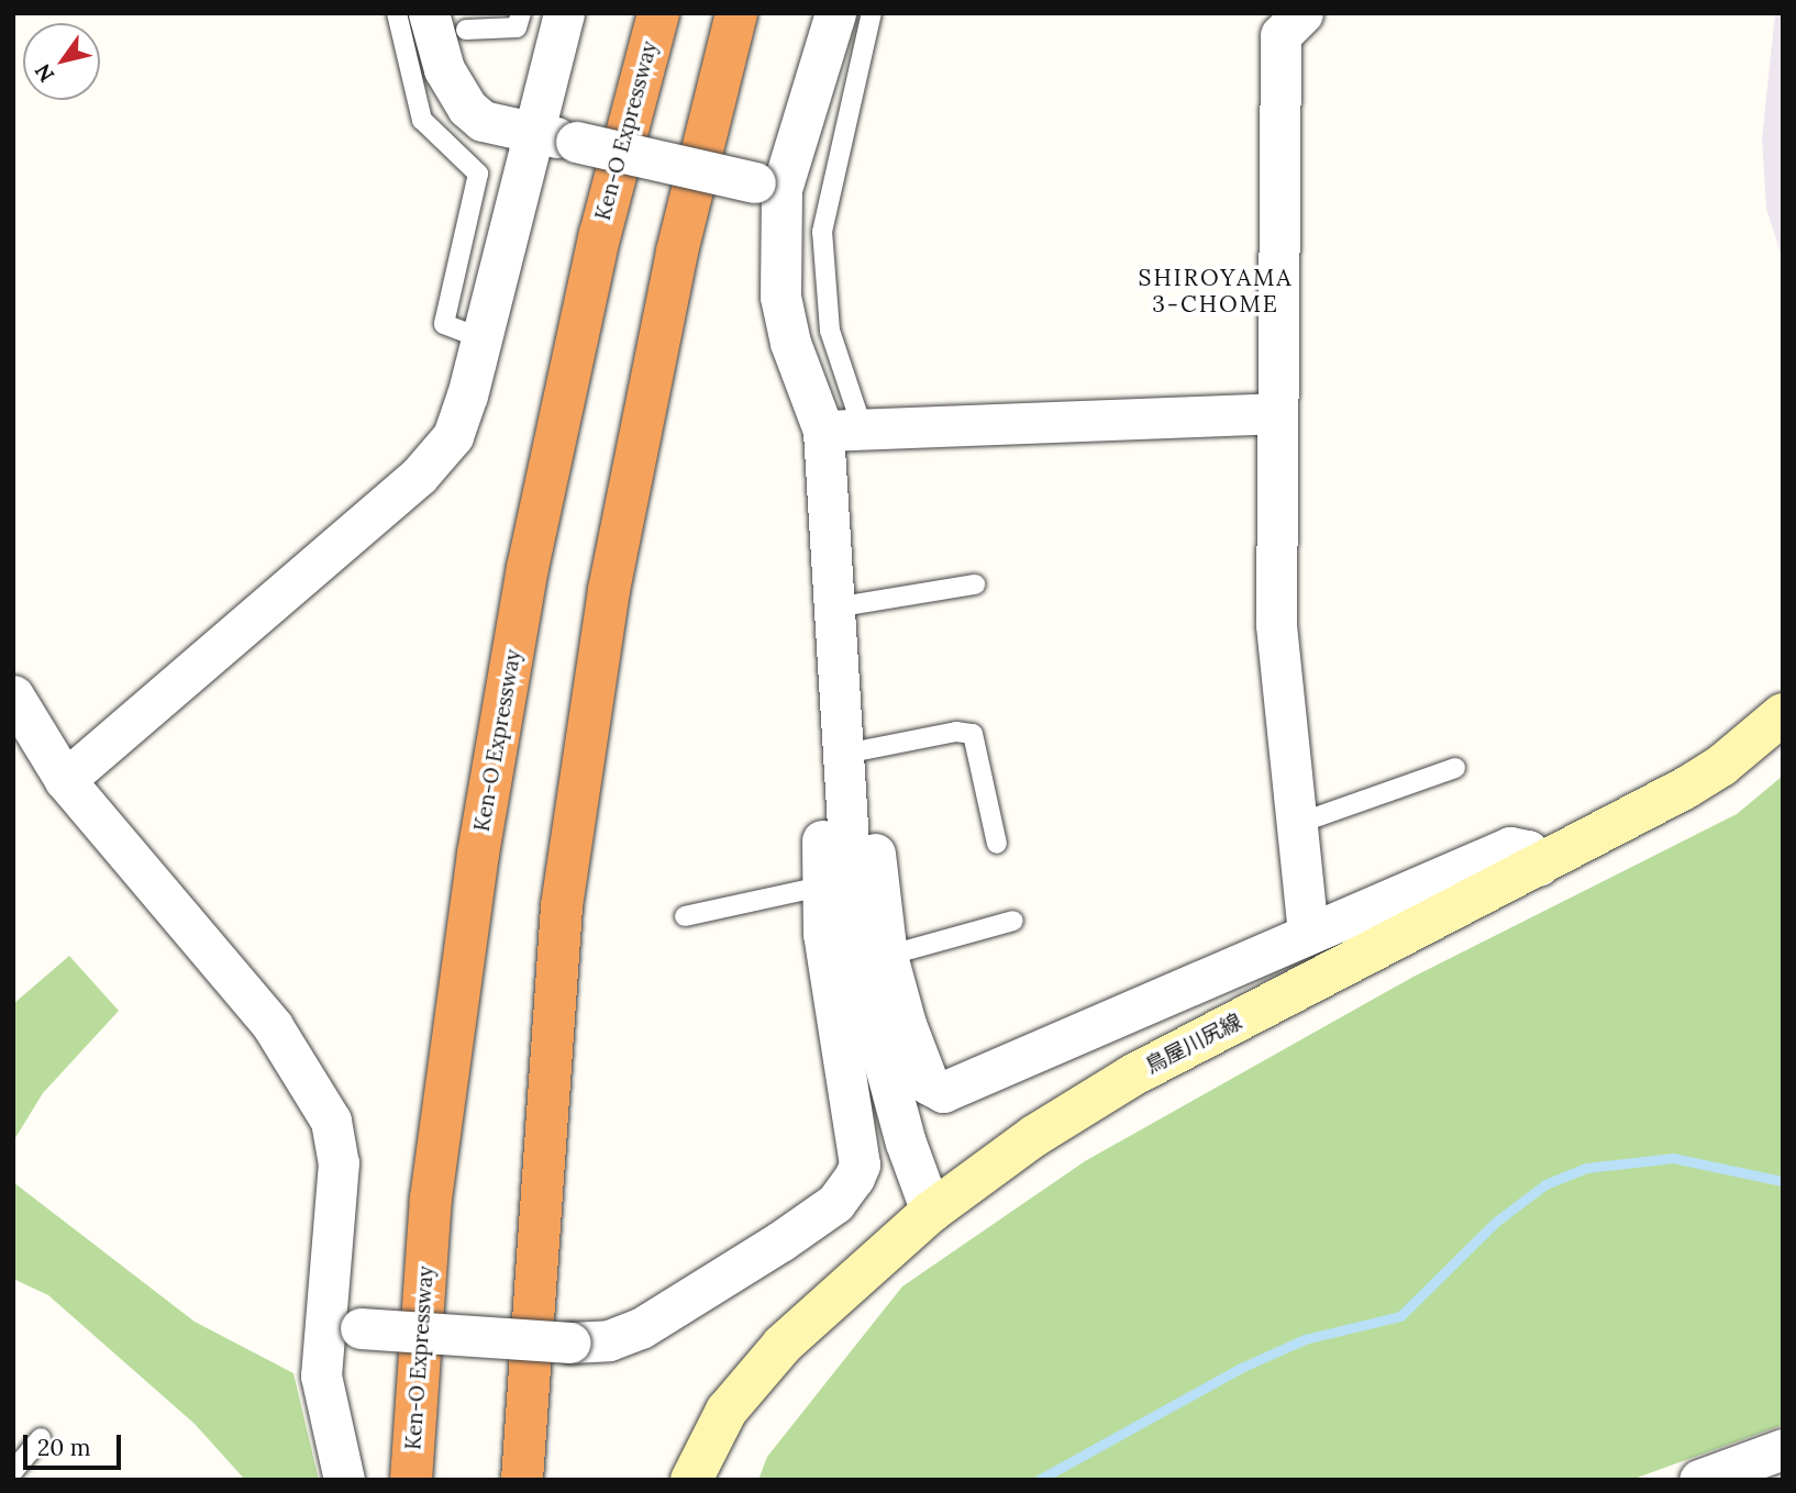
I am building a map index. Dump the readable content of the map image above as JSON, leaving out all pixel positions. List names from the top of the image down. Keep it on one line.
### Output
{"streets":{"highway":["Ken-O Expressway"],"main road":["鳥屋川尻線"]},"districts":["SHIROYAMA 3-CHOME"],"scale_bar":"20 m","north":"bottom left"}
